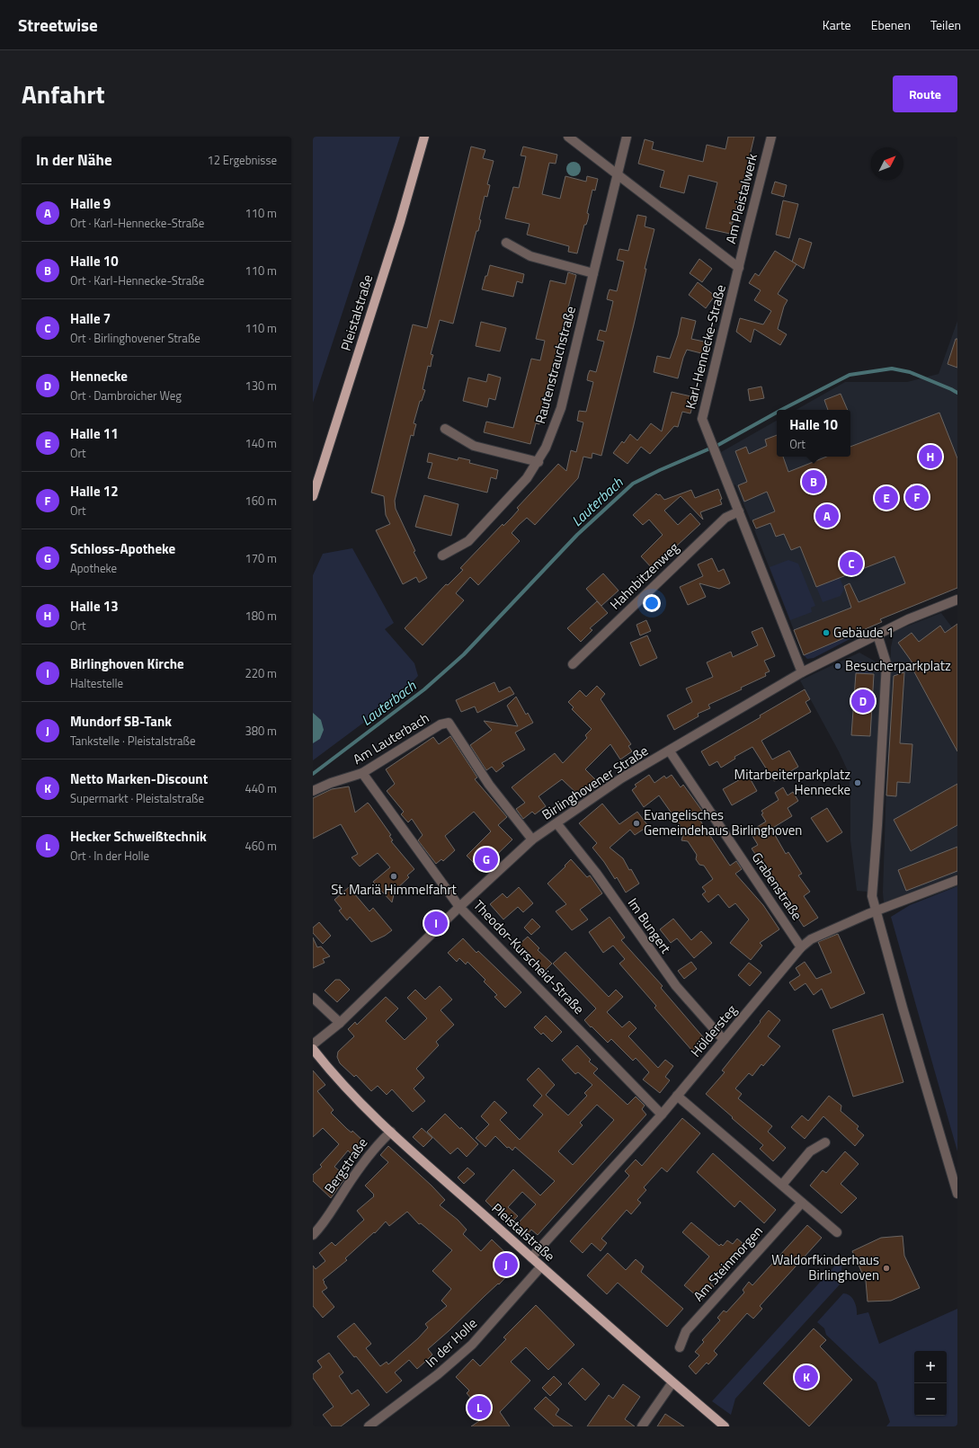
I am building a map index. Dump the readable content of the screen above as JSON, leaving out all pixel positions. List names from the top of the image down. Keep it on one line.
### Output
{"streets":{"main road":["Pleistalstraße"],"street":["Am Pleistalwerk","Karl-Hennecke-Straße","Rautenstrauchstraße","Hahnbitzenweg","Am Lauterbach","Birlinghovener Straße","Grabenstraße","Im Bungert","Theodor-Kurscheid-Straße","Höldersteg","Bergstraße","Am Steinmorgen","In der Holle"]},"crossings":[["Am Pleistalwerk","Karl-Hennecke-Straße"],["Pleistalstraße","Höldersteg"],["Pleistalstraße","Bergstraße"],["Pleistalstraße","In der Holle"],["Karl-Hennecke-Straße","Hahnbitzenweg"],["Karl-Hennecke-Straße","Birlinghovener Straße"],["Am Lauterbach","Birlinghovener Straße"],["Am Lauterbach","Theodor-Kurscheid-Straße"],["Birlinghovener Straße","Grabenstraße"],["Birlinghovener Straße","Im Bungert"],["Birlinghovener Straße","Theodor-Kurscheid-Straße"],["Grabenstraße","Höldersteg"],["Im Bungert","Höldersteg"],["Theodor-Kurscheid-Straße","Höldersteg"]],"water":["Lauterbach"],"places":["Gebäude 1","Besucherparkplatz","Mitarbeiterparkplatz Hennecke","Evangelisches Gemeindehaus Birlinghoven","St. Mariä Himmelfahrt","Waldorfkinderhaus Birlinghoven"],"north":"top right","page":{"header":"Streetwise","nav":["Karte","Ebenen","Teilen"],"title":"Anfahrt","buttons":"Route","heading":["In der Nähe","12 Ergebnisse"],"list":[{"mark":"A","name":"Halle 9","note":"Ort · Karl-Hennecke-Straße","value":"110 m"},{"mark":"B","name":"Halle 10","note":"Ort · Karl-Hennecke-Straße","value":"110 m"},{"mark":"C","name":"Halle 7","note":"Ort · Birlinghovener Straße","value":"110 m"},{"mark":"D","name":"Hennecke","note":"Ort · Dambroicher Weg","value":"130 m"},{"mark":"E","name":"Halle 11","note":"Ort","value":"140 m"},{"mark":"F","name":"Halle 12","note":"Ort","value":"160 m"},{"mark":"G","name":"Schloss-Apotheke","note":"Apotheke","value":"170 m"},{"mark":"H","name":"Halle 13","note":"Ort","value":"180 m"},{"mark":"I","name":"Birlinghoven Kirche","note":"Haltestelle","value":"220 m"},{"mark":"J","name":"Mundorf SB-Tank","note":"Tankstelle · Pleistalstraße","value":"380 m"},{"mark":"K","name":"Netto Marken-Discount","note":"Supermarkt · Pleistalstraße","value":"440 m"},{"mark":"L","name":"Hecker Schweißtechnik","note":"Ort · In der Holle","value":"460 m"}],"popup":["Halle 10","Ort"],"pins":["H","B","F","E","A","C","D","G","I","J","K","L"],"map_buttons":["+","−"]}}
